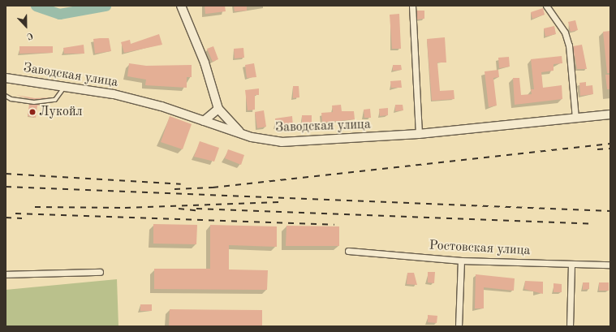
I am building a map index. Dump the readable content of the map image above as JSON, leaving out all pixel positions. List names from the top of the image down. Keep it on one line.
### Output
{"streets":{"main road":["Заводская улица"],"street":["Ростовская улица"]},"places":["Лукойл"],"north":"bottom"}
